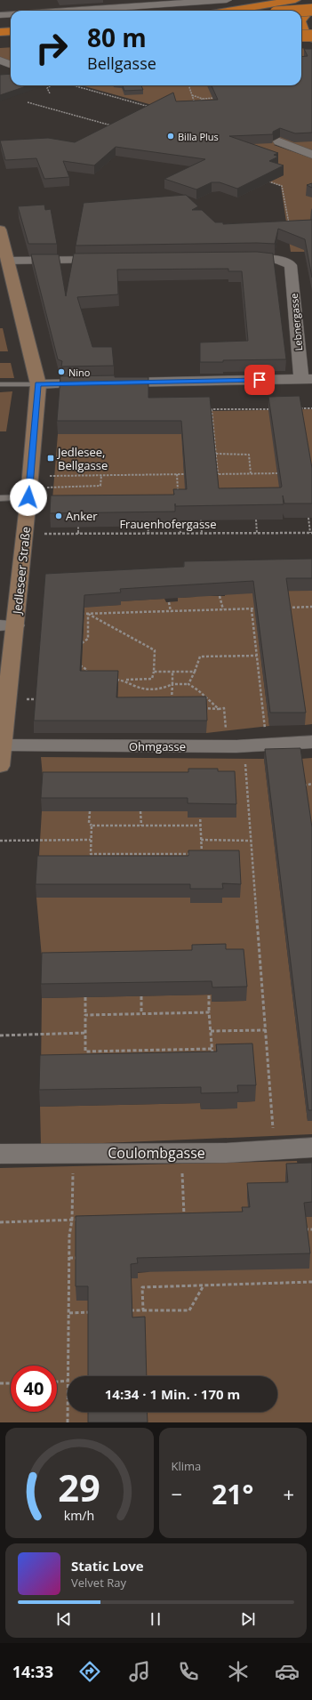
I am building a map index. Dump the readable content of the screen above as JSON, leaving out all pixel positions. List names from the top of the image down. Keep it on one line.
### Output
{"streets":{"street":["Lebnergasse","Jedleseer Straße","Ohmgasse","Coulombgasse"],"path":["Frauenhofergasse"]},"crossings":[["Frauenhofergasse","Jedleseer Straße"],["Jedleseer Straße","Ohmgasse"]],"places":{"other":["Billa Plus","Nino","Anker"],"transit":["Jedlesee, Bellgasse"]},"page":{"turn":["80 m","Bellgasse"],"limit":"40","trip":"14:34 · 1 Min. · 170 m","tile":"Klima","heat":["−","21°","+"],"song":["Static Love","Velvet Ray"],"tabs":"14:33","gauge":["29","km/h"]}}
